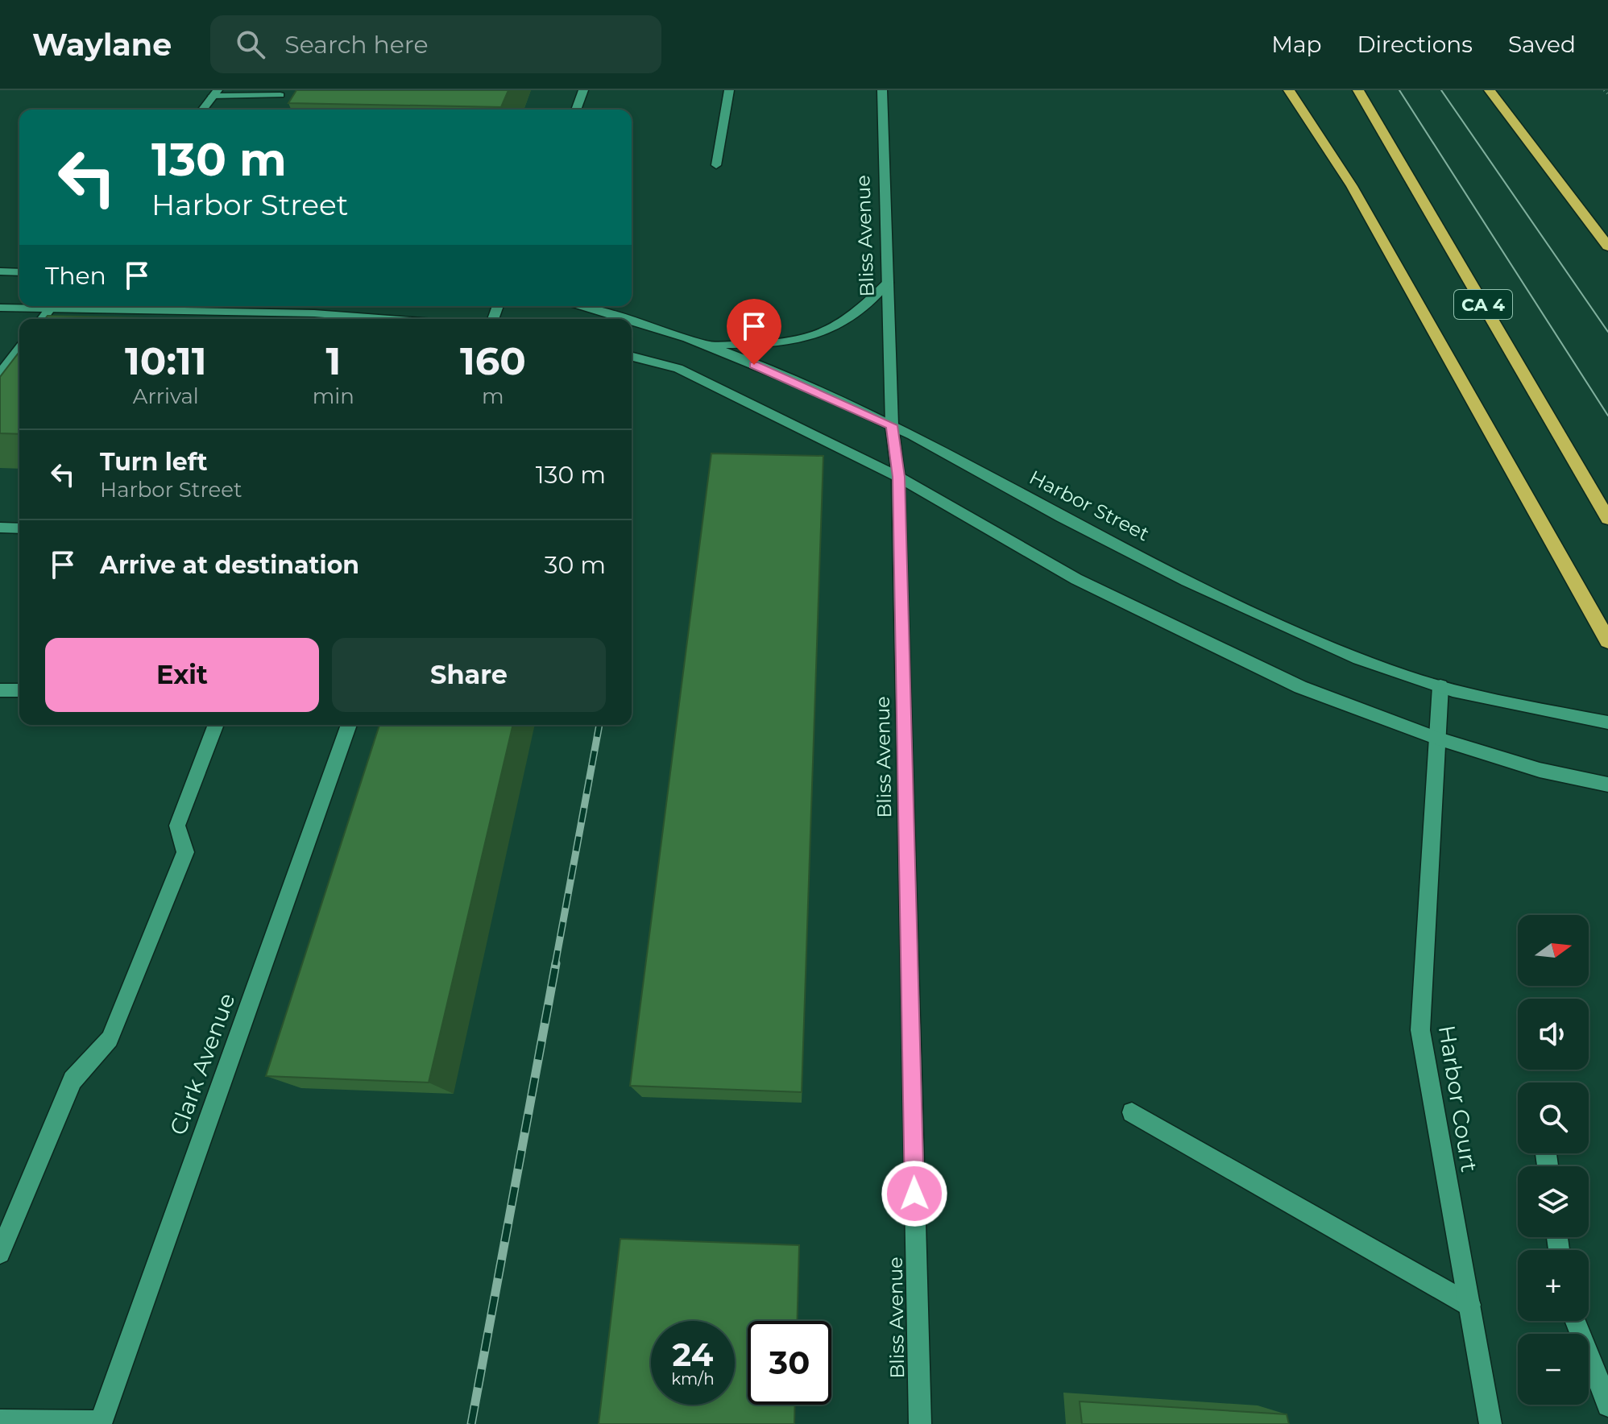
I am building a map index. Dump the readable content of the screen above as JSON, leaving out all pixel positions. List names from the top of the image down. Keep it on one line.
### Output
{"streets":{"highway":["CA 4"],"street":["Bliss Avenue","Harbor Street","Clark Avenue","Harbor Court"]},"crossings":[["Bliss Avenue","Harbor Street"],["Harbor Street","Harbor Court"]],"north":"right","page":{"header":"Waylane","search":"Search here","nav":["Map","Directions","Saved"],"turn":["130 m","Harbor Street"],"then":"Then","eta":["10:11","Arrival","1","min","160","m"],"list":[{"name":"Turn left","note":"Harbor Street","value":"130 m"},{"name":"Arrive at destination","value":"30 m"}],"buttons":["Exit","Share"],"map_buttons":["+","−"],"speed":"24 km/h","limit":"30"}}
